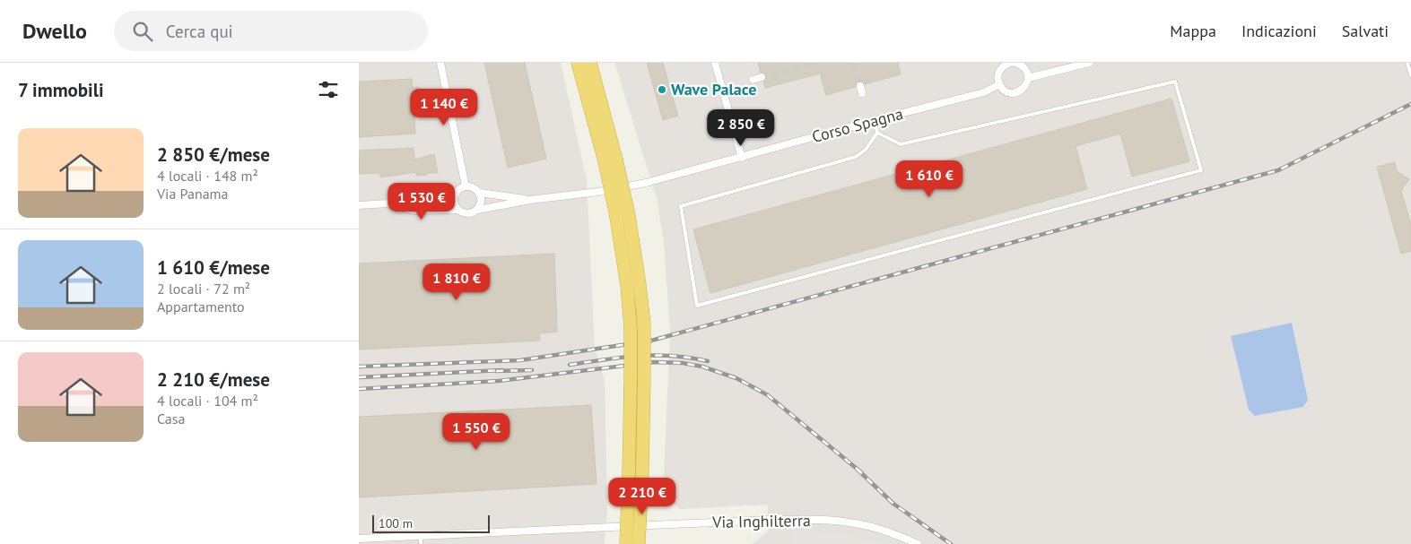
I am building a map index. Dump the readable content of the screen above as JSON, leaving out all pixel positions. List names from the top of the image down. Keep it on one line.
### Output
{"streets":{"street":["Corso Spagna","Via Inghilterra"]},"places":["Wave Palace"],"scale_bar":"100 m","page":{"header":"Dwello","search":"Cerca qui","nav":["Mappa","Indicazioni","Salvati"],"heading":"7 immobili","price":["1 140 €","2 850 €","1 610 €","1 530 €","1 810 €","1 550 €","2 210 €"],"list":[{"name":"2 850 €/mese","note":"4 locali · 148 m² · Via Panama"},{"name":"1 610 €/mese","note":"2 locali · 72 m² · Appartamento"},{"name":"2 210 €/mese","note":"4 locali · 104 m² · Casa"}],"scale":"100 m"}}
